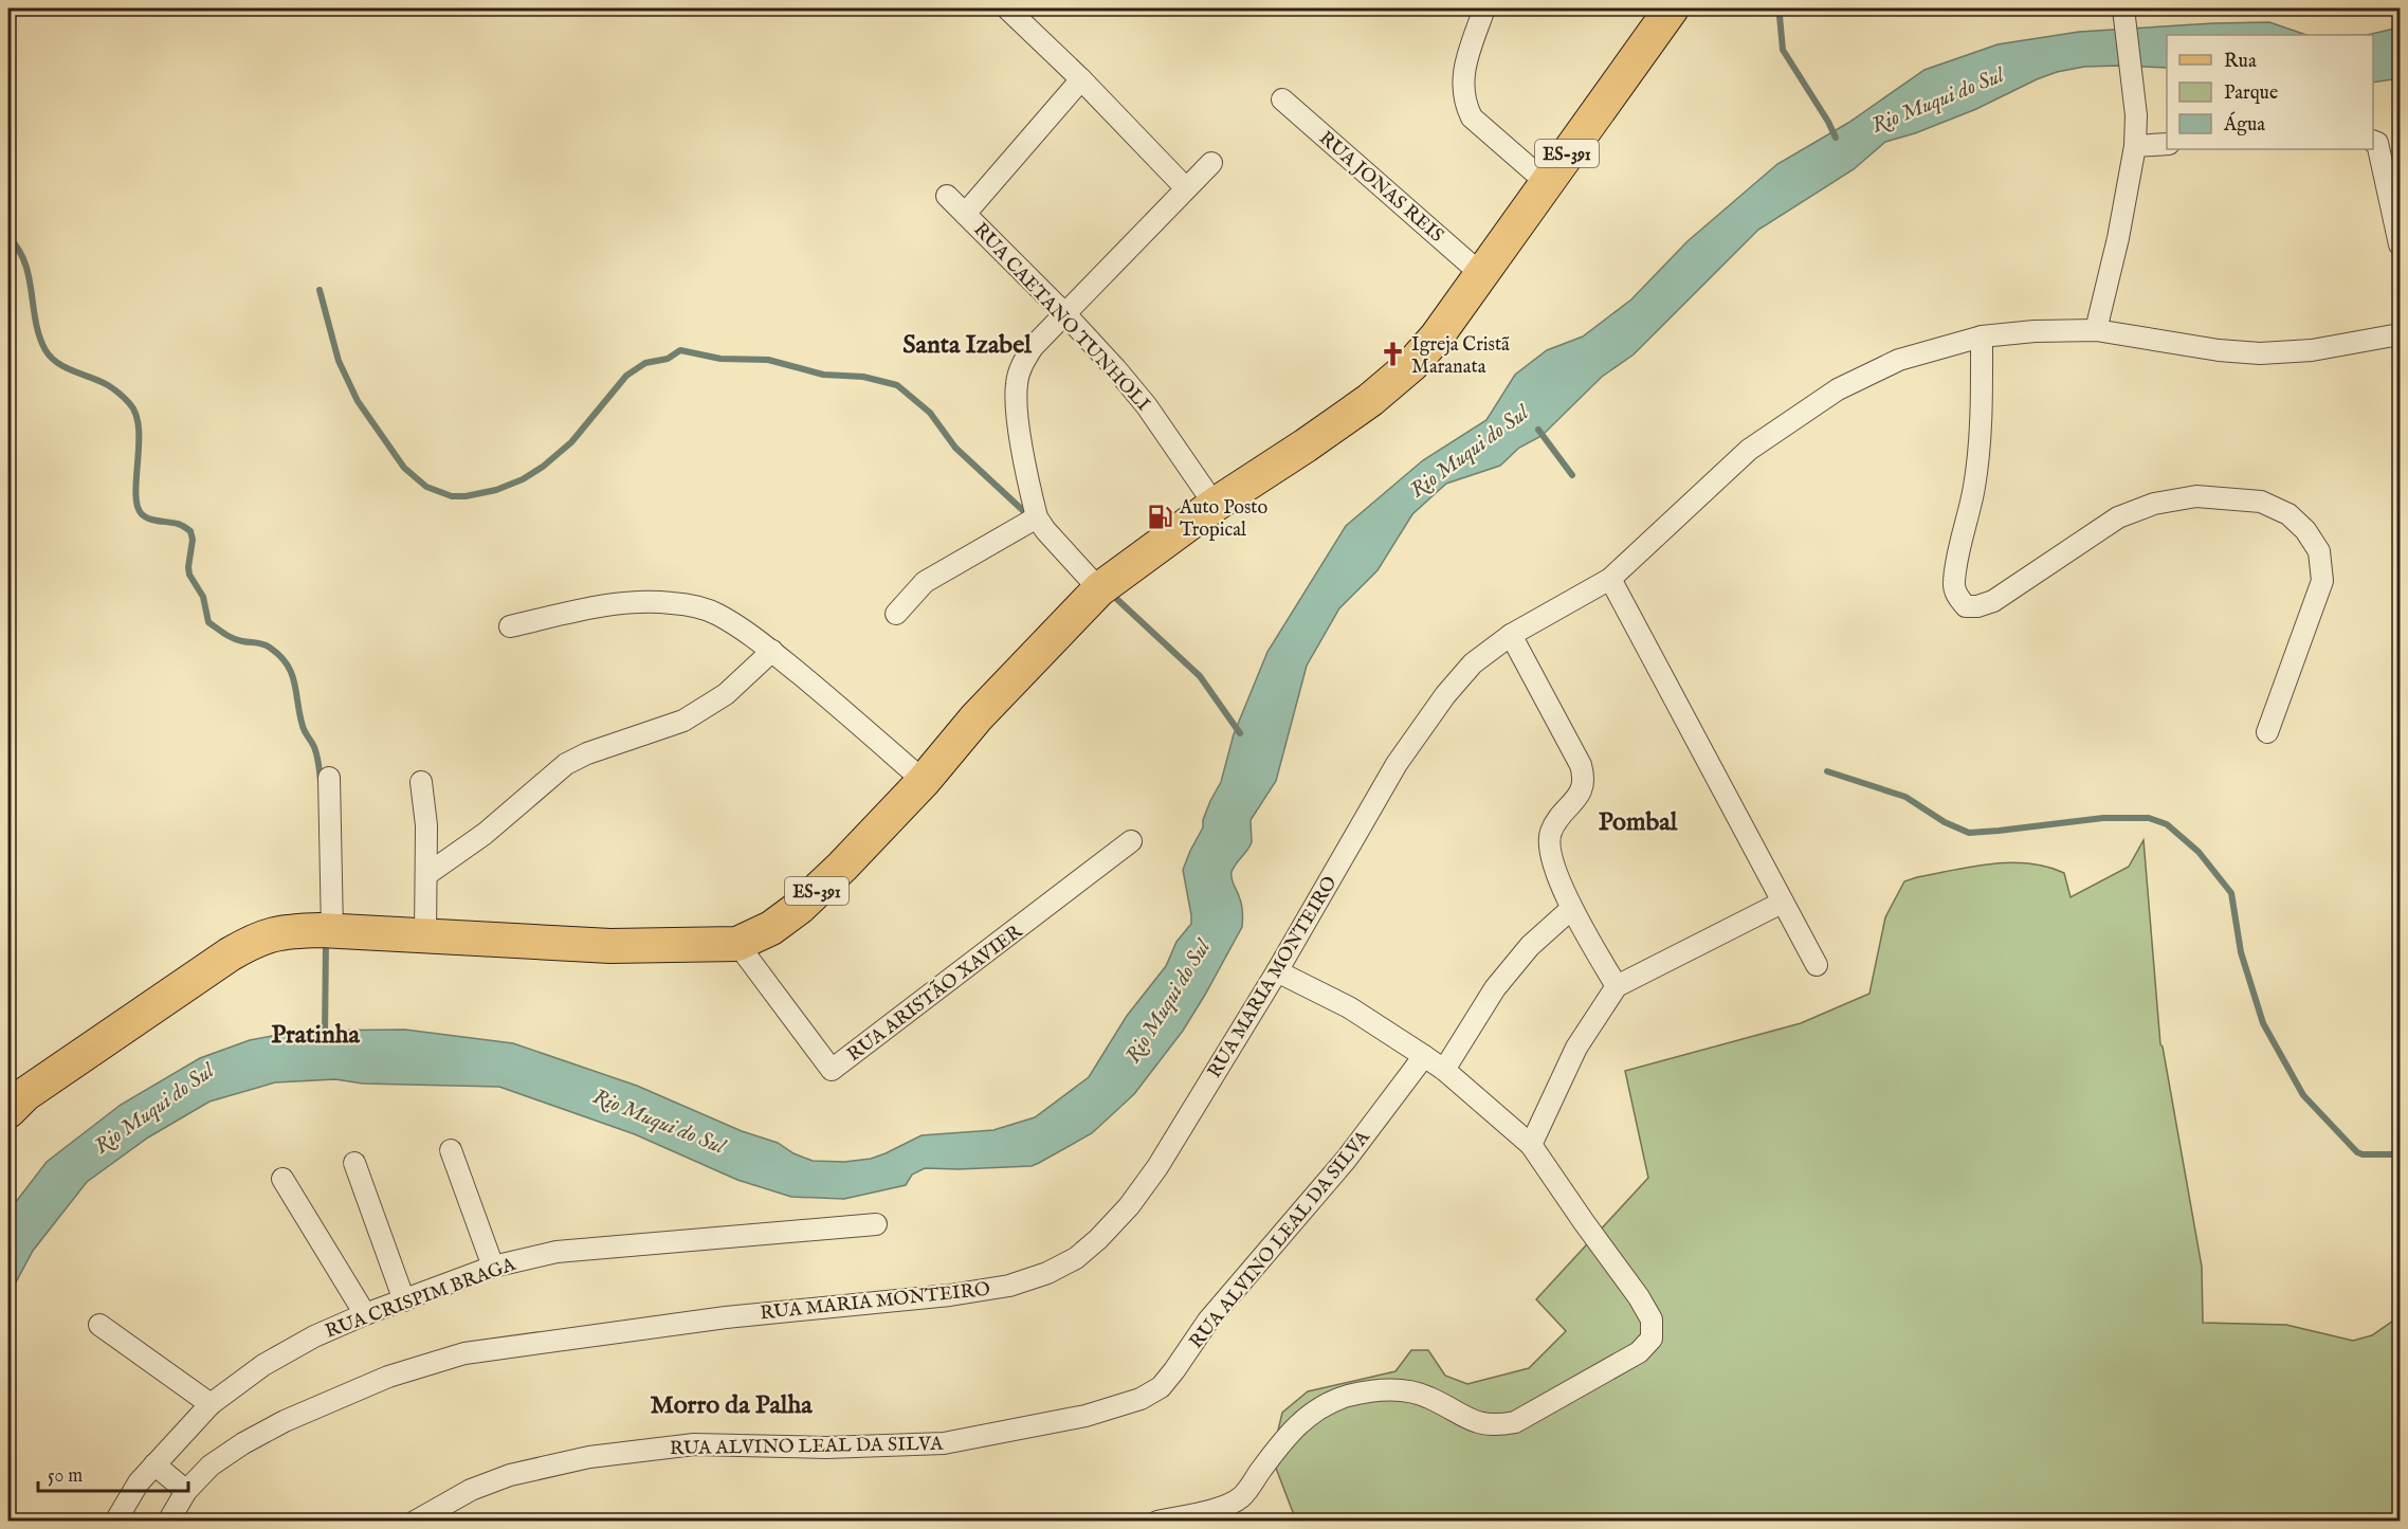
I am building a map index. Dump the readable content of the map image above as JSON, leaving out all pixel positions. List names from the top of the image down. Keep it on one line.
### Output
{"streets":{"main road":["ES-391"],"street":["RUA JONAS REIS","RUA CAETANO TUNHOLI","RUA MARIA MONTEIRO","RUA ARISTÃO XAVIER","RUA ALVINO LEAL DA SILVA","RUA CRISPIM BRAGA"]},"crossings":[["ES-391","RUA JONAS REIS"],["ES-391","RUA CAETANO TUNHOLI"],["ES-391","RUA ARISTÃO XAVIER"]],"districts":["Santa Izabel","Pombal","Pratinha","Morro da Palha"],"water":["Rio Muqui do Sul"],"places":{"church":["Igreja Cristã Maranata"],"fuel station":["Auto Posto Tropical"]},"legend":["Rua","Parque","Água"],"scale_bar":"50 m"}
